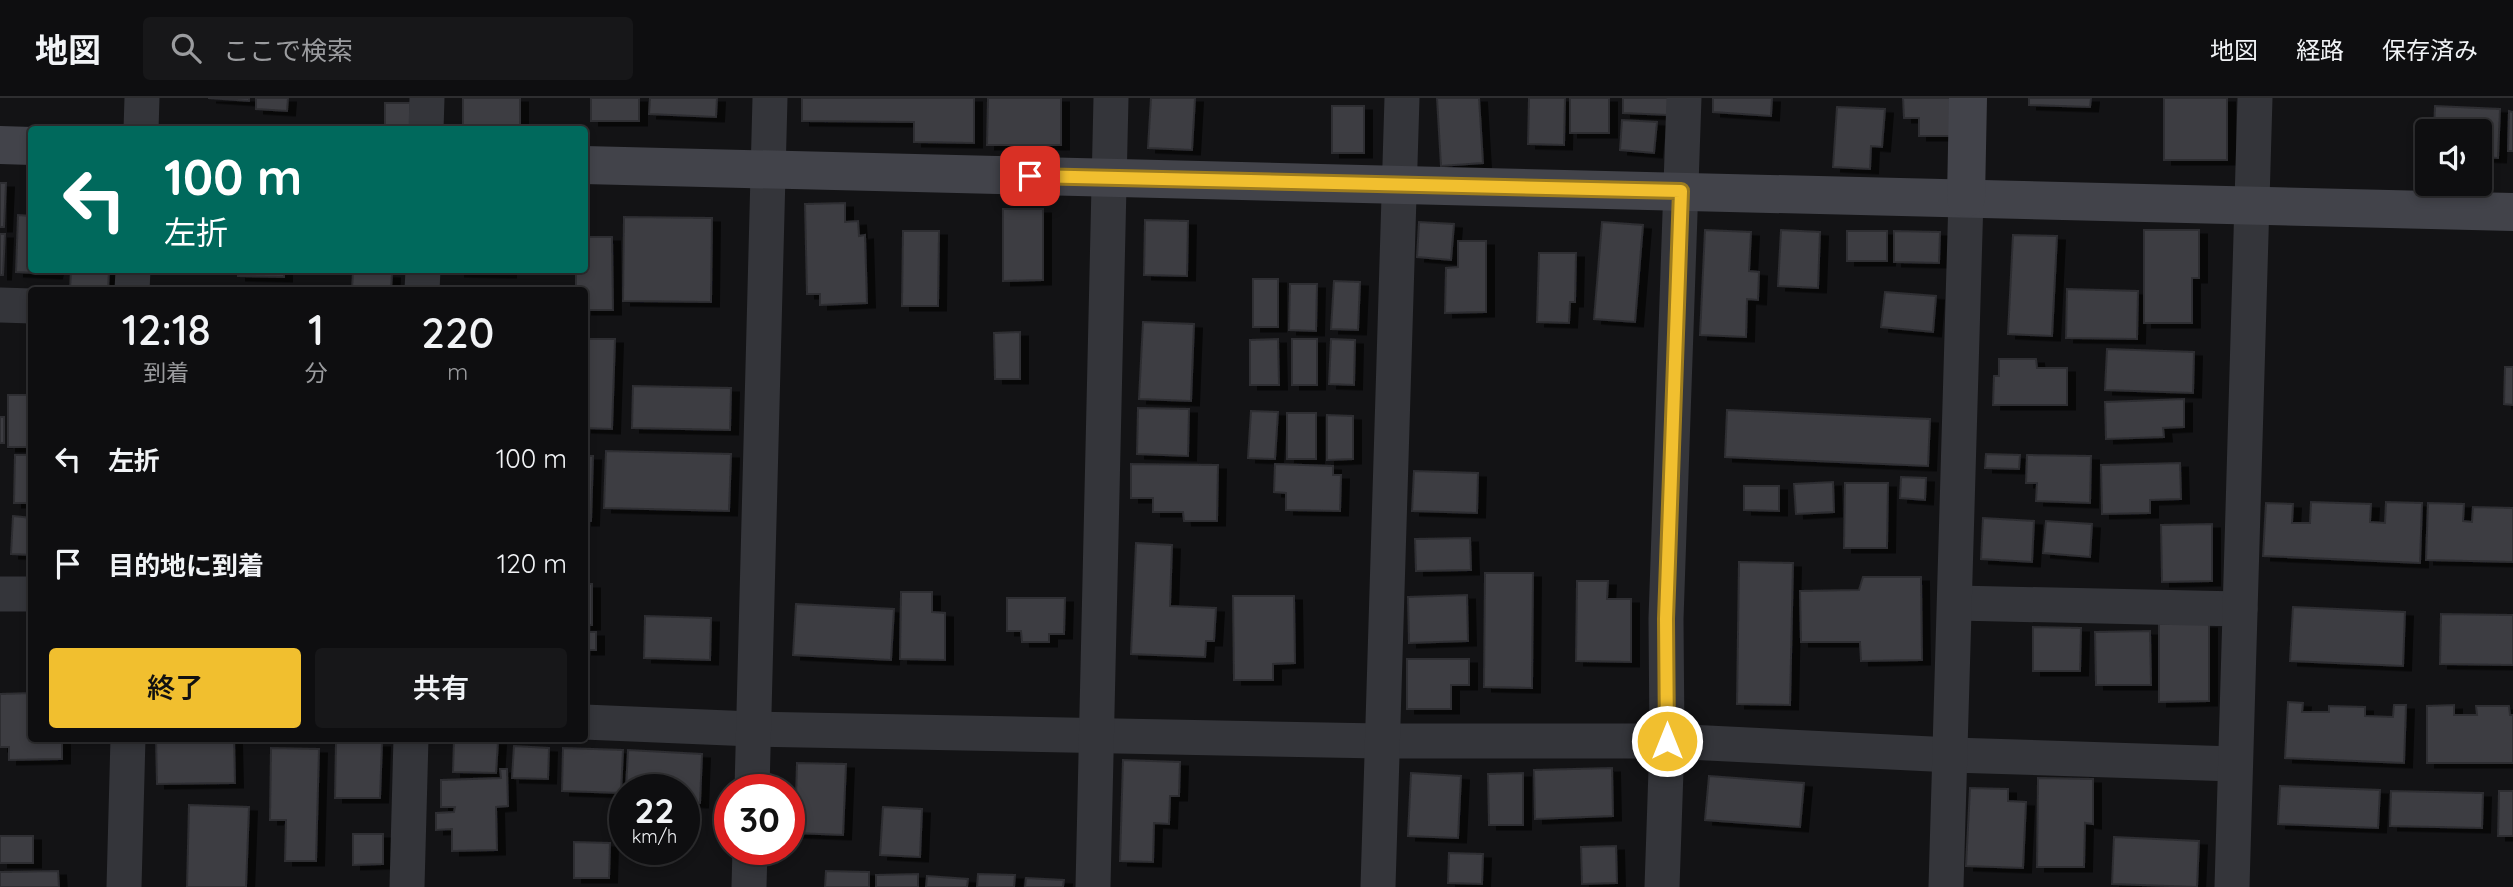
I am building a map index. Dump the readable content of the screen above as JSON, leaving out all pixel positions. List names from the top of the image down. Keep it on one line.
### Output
{"page":{"header":"地図","search":"ここで検索","nav":["地図","経路","保存済み"],"turn":["100 m","左折"],"eta":["12:18","到着","1","分","220","m"],"list":[{"name":"左折","value":"100 m"},{"name":"目的地に到着","value":"120 m"}],"buttons":["終了","共有"],"speed":"22 km/h","limit":"30"}}
